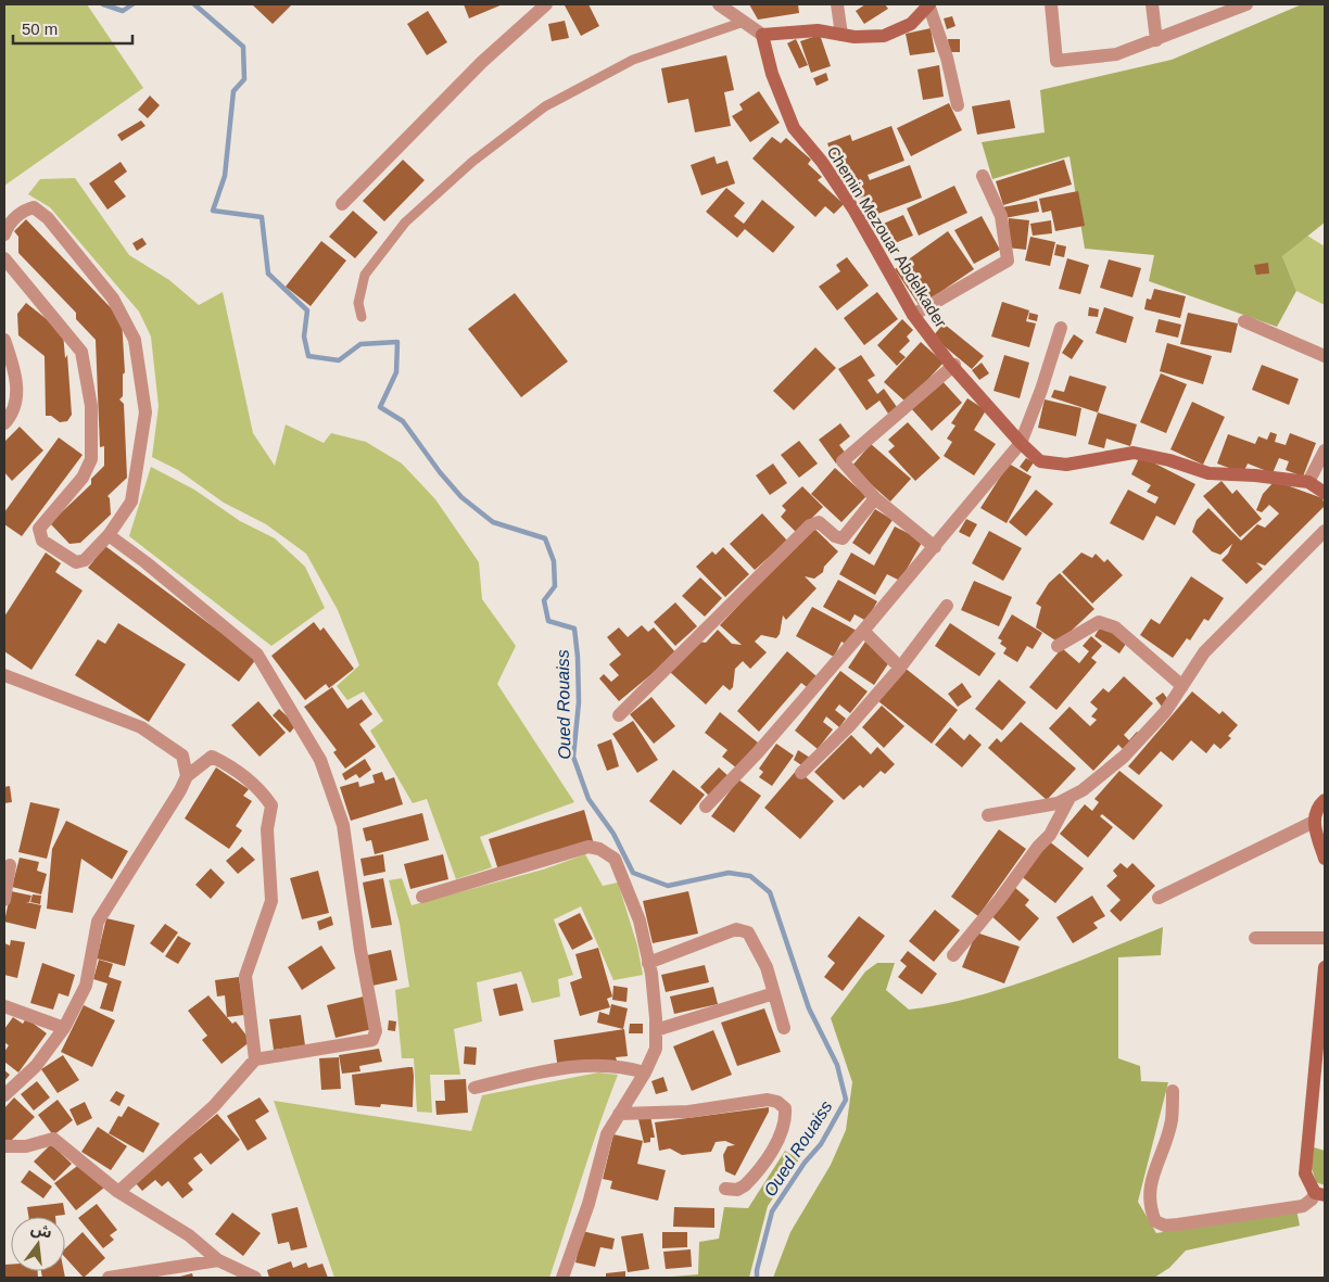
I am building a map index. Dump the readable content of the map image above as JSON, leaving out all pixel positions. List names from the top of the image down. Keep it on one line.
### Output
{"streets":{"street":["Chemin Mezouar Abdelkader"]},"water":["Oued Rouaiss"],"scale_bar":"50 m","north":"top"}
